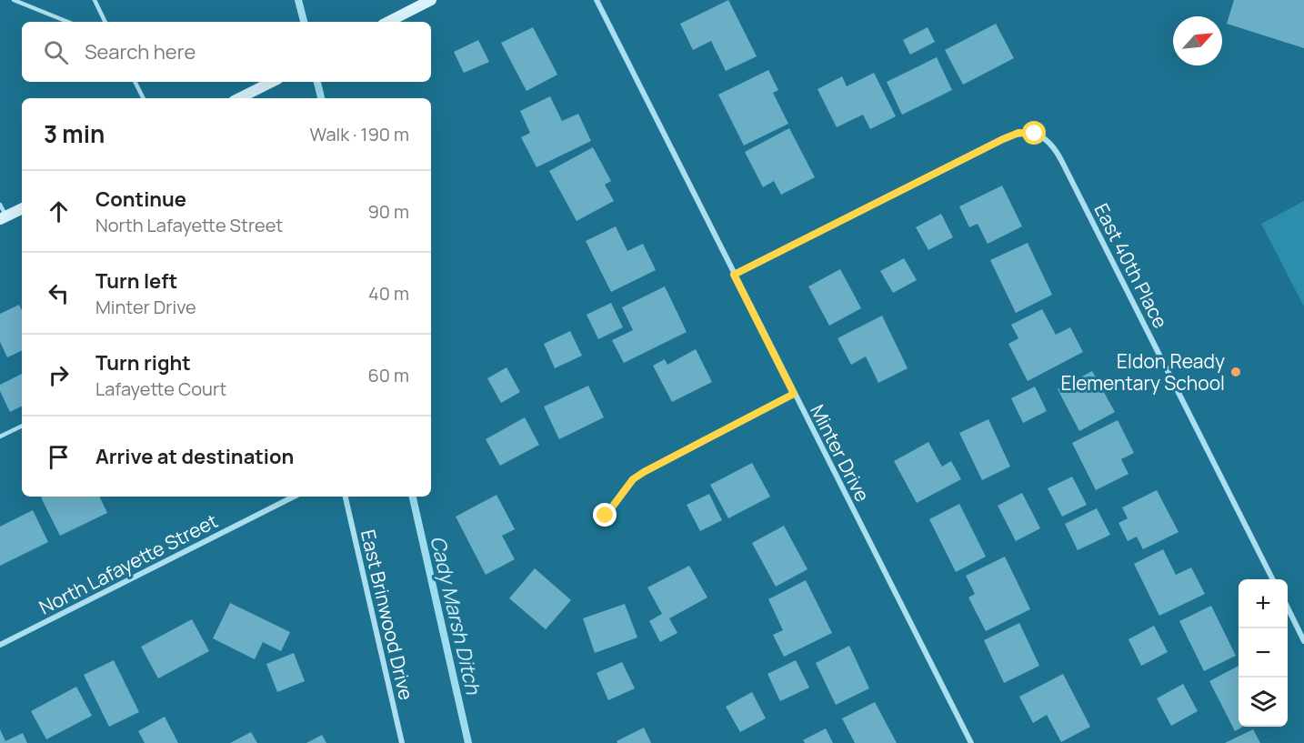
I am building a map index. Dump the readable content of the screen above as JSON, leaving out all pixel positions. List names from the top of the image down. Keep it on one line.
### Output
{"streets":{"street":["East 40th Place","Minter Drive","North Lafayette Street","East Brinwood Drive"]},"crossings":[["East 40th Place","Minter Drive"]],"water":["Cady Marsh Ditch"],"places":["Eldon Ready Elementary School"],"north":"top right","page":{"search":"Search here","heading":["3 min","Walk · 190 m"],"list":[["Continue","North Lafayette Street","90 m"],["Turn left","Minter Drive","40 m"],["Turn right","Lafayette Court","60 m"],"Arrive at destination"],"map_buttons":["+","−"]}}
